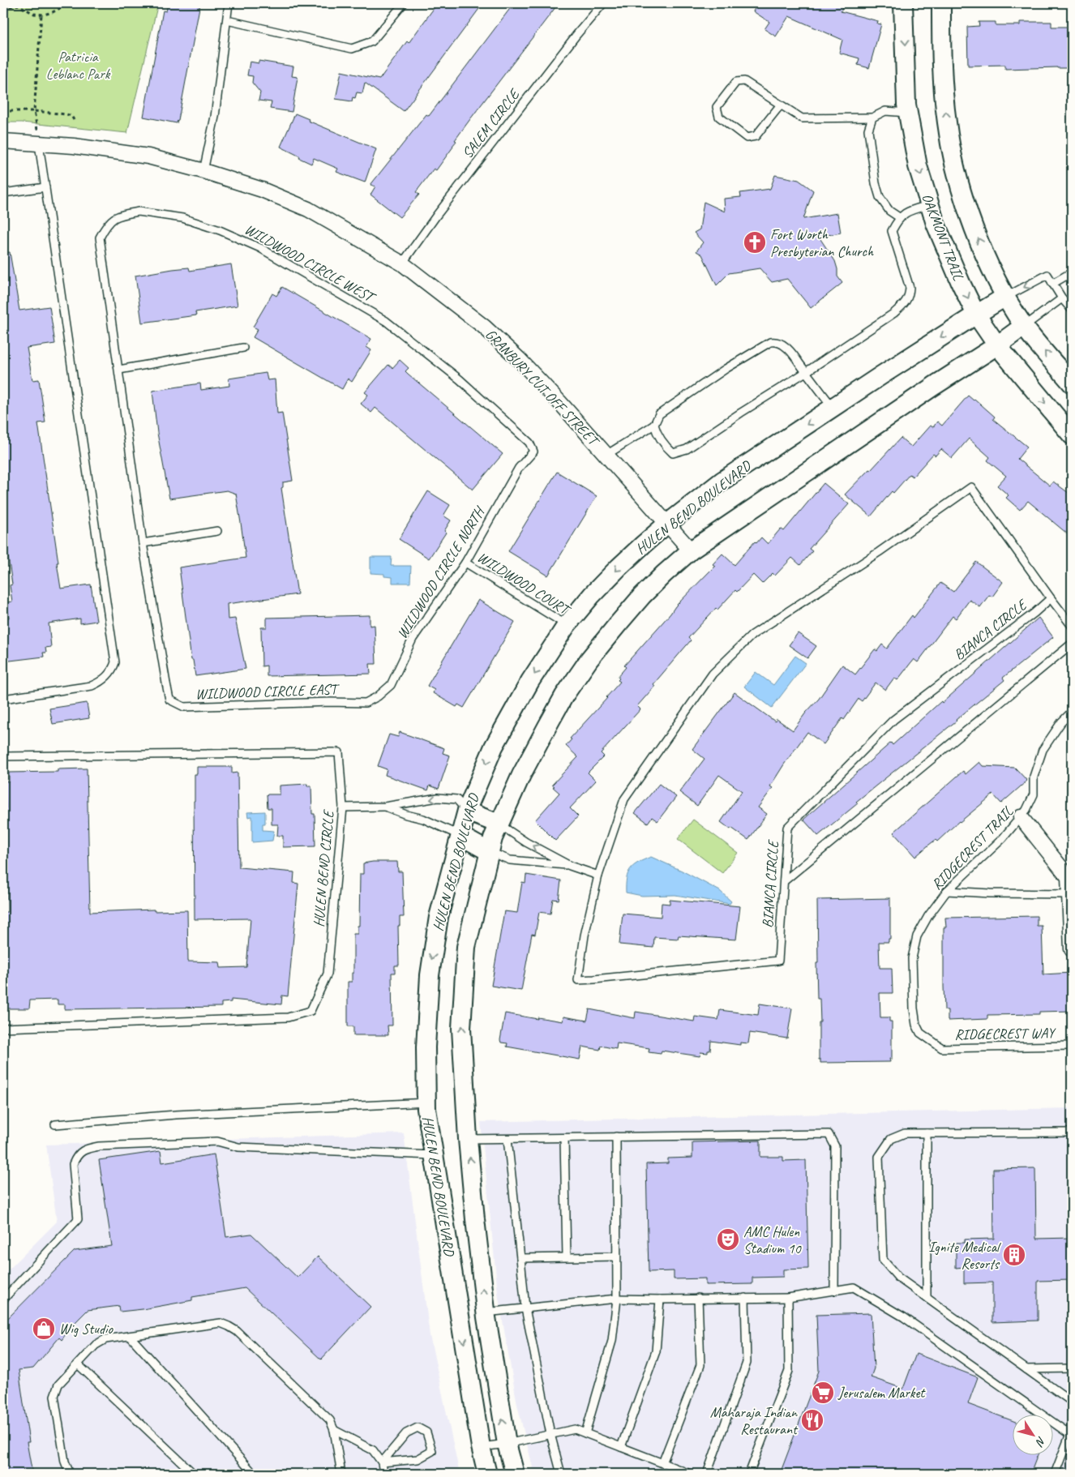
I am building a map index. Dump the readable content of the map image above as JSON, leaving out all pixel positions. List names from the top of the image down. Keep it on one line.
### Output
{"streets":{"street":["OAKMONT TRAIL","GRANBURY CUT OFF STREET","HULEN BEND BOULEVARD"],"lane":["SALEM CIRCLE","WILDWOOD CIRCLE WEST","WILDWOOD CIRCLE NORTH","WILDWOOD COURT","BIANCA CIRCLE","WILDWOOD CIRCLE EAST","RIDGECREST TRAIL","HULEN BEND CIRCLE","RIDGECREST WAY"]},"crossings":[["SALEM CIRCLE","GRANBURY CUT OFF STREET"],["OAKMONT TRAIL","HULEN BEND BOULEVARD"],["WILDWOOD CIRCLE WEST","WILDWOOD CIRCLE NORTH"],["WILDWOOD CIRCLE WEST","WILDWOOD CIRCLE EAST"],["GRANBURY CUT OFF STREET","HULEN BEND BOULEVARD"],["HULEN BEND BOULEVARD","WILDWOOD COURT"],["WILDWOOD CIRCLE NORTH","WILDWOOD COURT"],["WILDWOOD CIRCLE NORTH","WILDWOOD CIRCLE EAST"],["RIDGECREST TRAIL","RIDGECREST WAY"]],"parks":["Patricia Leblanc Park"],"places":{"church":["Fort Worth Presbyterian Church"],"theatre":["AMC Hulen Stadium 10"],"building":["Ignite Medical Resorts"],"shop":["Wig Studio"],"supermarket":["Jerusalem Market"],"restaurant":["Maharaja Indian Restaurant"]},"north":"bottom right"}
